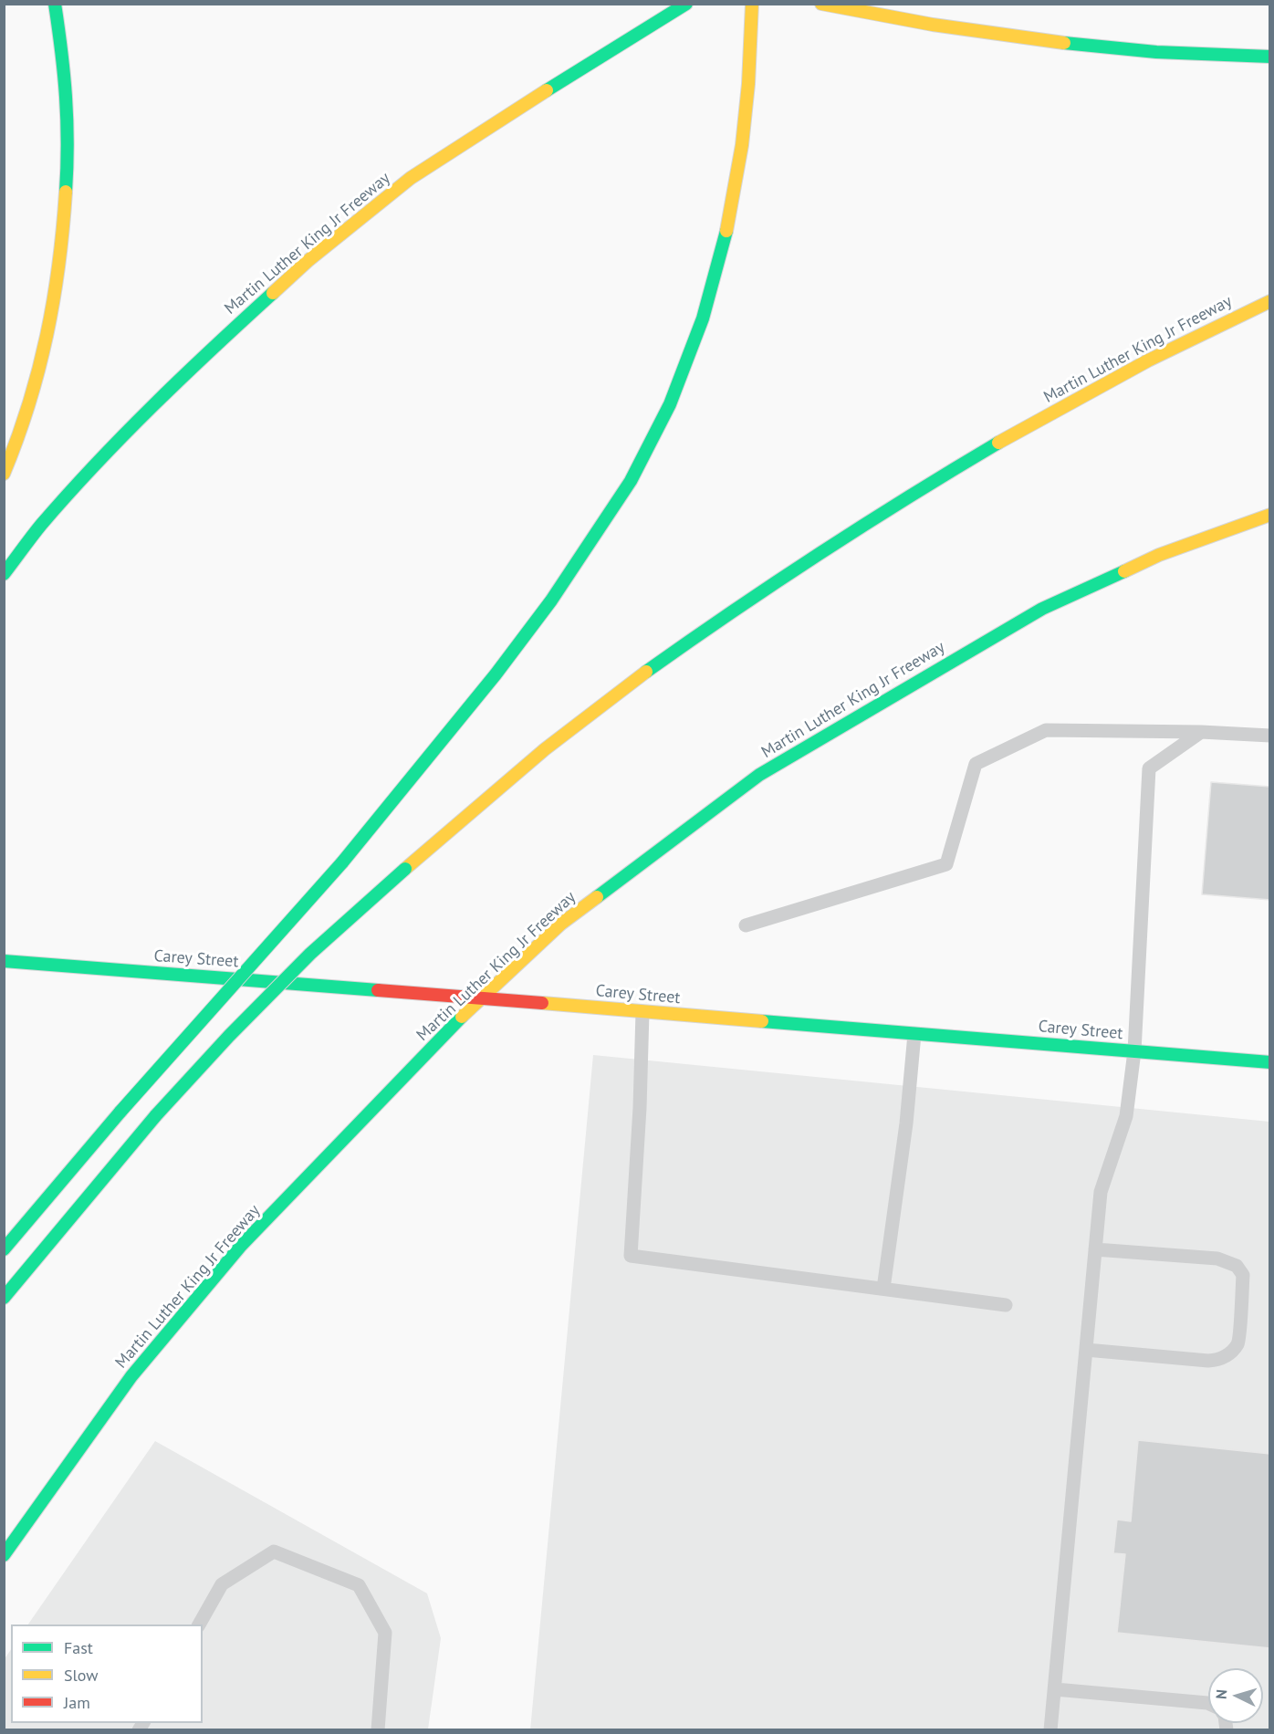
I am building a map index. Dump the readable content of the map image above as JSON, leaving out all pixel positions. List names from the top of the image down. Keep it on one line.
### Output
{"streets":{"main road":["Martin Luther King Jr Freeway","Carey Street"]},"crossings":[["Martin Luther King Jr Freeway","Carey Street"]],"legend":["Fast","Slow","Jam"],"north":"left"}
